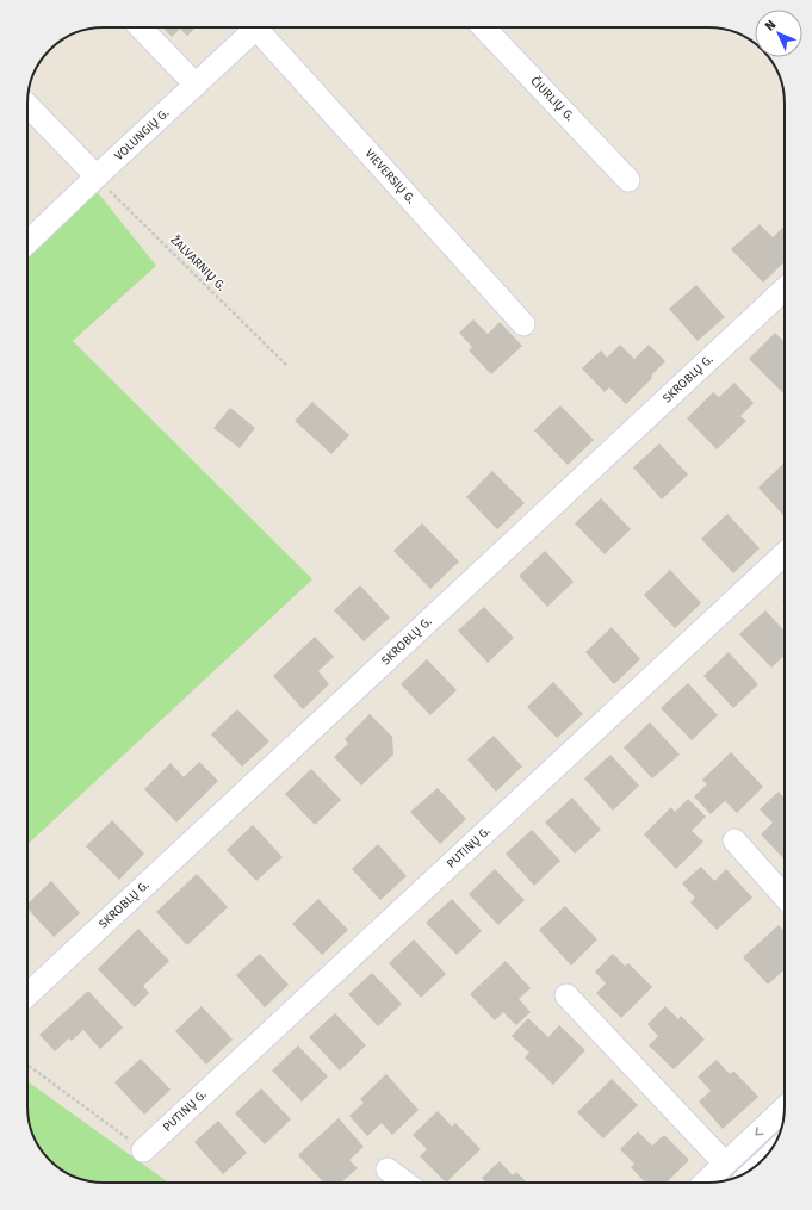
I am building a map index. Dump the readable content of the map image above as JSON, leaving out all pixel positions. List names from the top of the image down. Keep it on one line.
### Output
{"streets":{"street":["ČIURLIŲ G.","VOLUNGIŲ G.","VIEVERSIŲ G.","SKROBLŲ G.","PUTINŲ G."],"path":["ŽALVARNIŲ G."]},"crossings":[["VOLUNGIŲ G.","ŽALVARNIŲ G."]],"north":"top left"}
